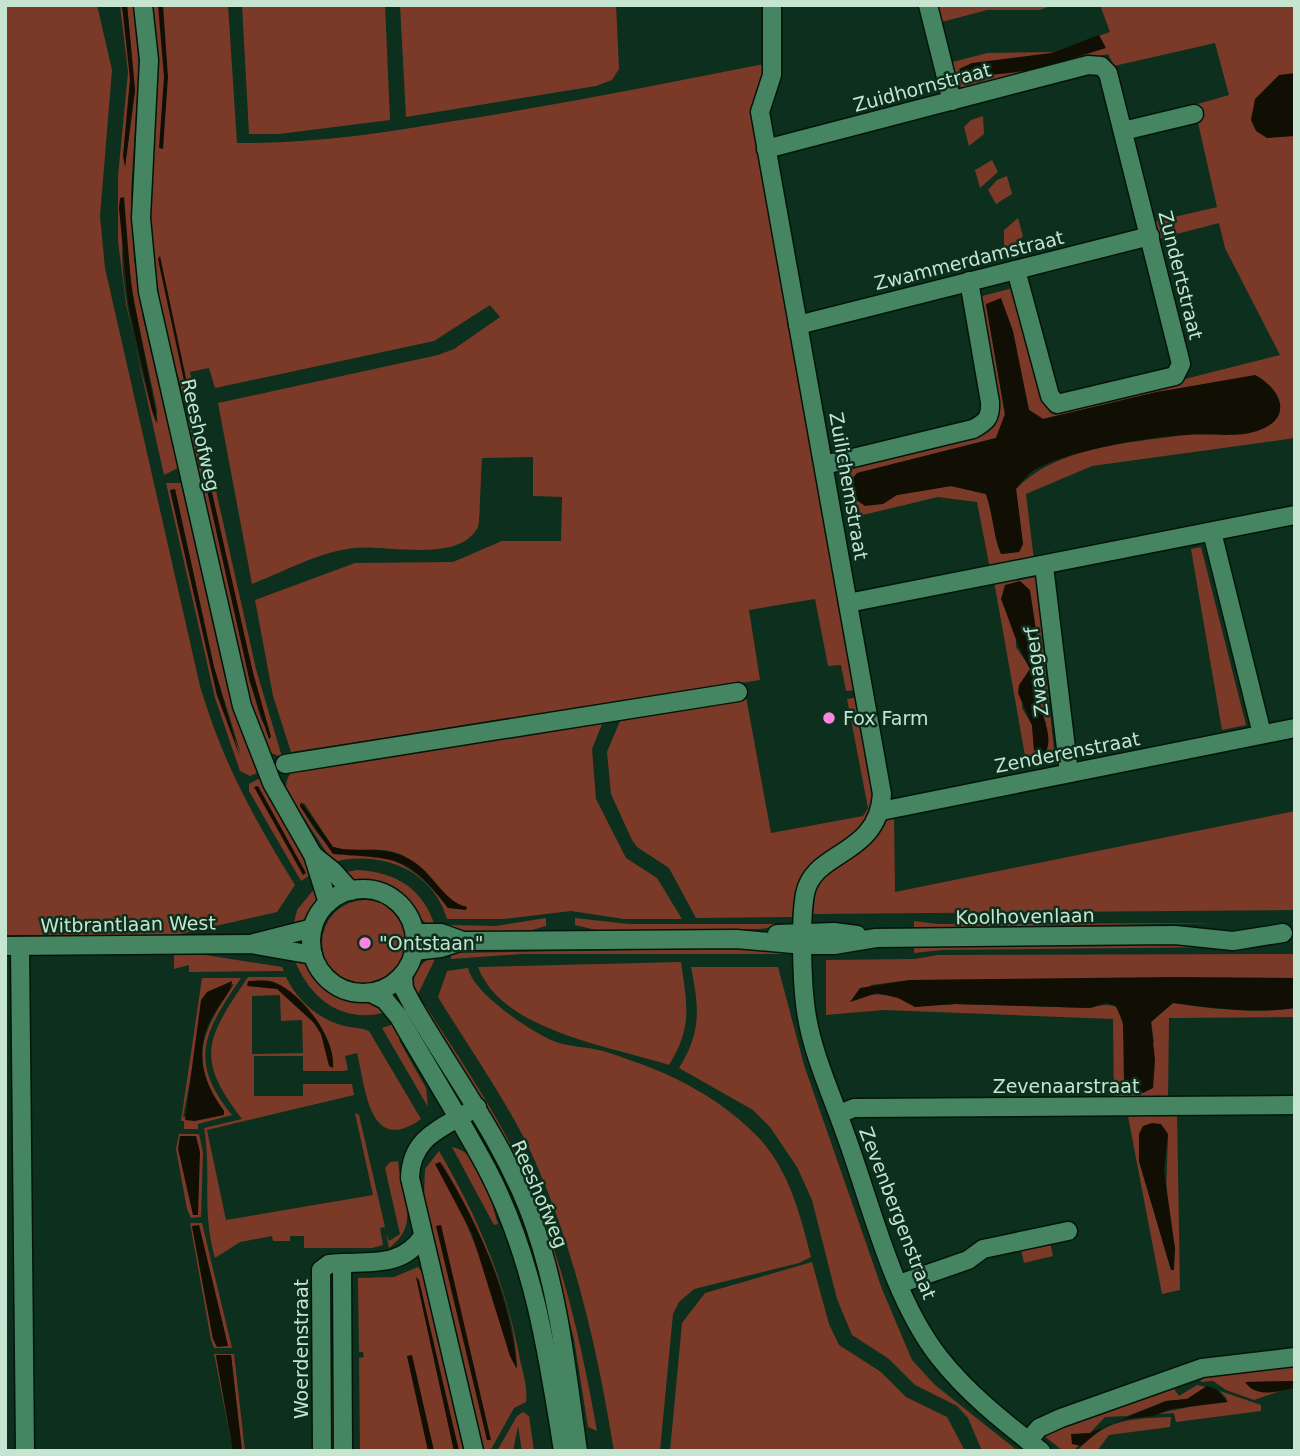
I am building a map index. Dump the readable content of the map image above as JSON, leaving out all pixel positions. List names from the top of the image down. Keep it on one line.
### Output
{"streets":{"street":["Zuidhornstraat","Zwammerdamstraat","Zundertstraat","Reeshofweg","Zuilichemstraat","Zwaagerf","Zenderenstraat","Koolhovenlaan","Witbrantlaan West","Zevenaarstraat","Zevenbergenstraat","Woerdenstraat"]},"crossings":[["Zuidhornstraat","Zundertstraat"],["Zuidhornstraat","Zuilichemstraat"],["Zwammerdamstraat","Zundertstraat"],["Zwammerdamstraat","Zuilichemstraat"],["Reeshofweg","Koolhovenlaan"],["Reeshofweg","Witbrantlaan West"],["Zuilichemstraat","Zenderenstraat"],["Zwaagerf","Zenderenstraat"],["Koolhovenlaan","Witbrantlaan West"],["Koolhovenlaan","Zevenbergenstraat"],["Zevenaarstraat","Zevenbergenstraat"]],"places":["Fox Farm","\"Ontstaan\""]}
